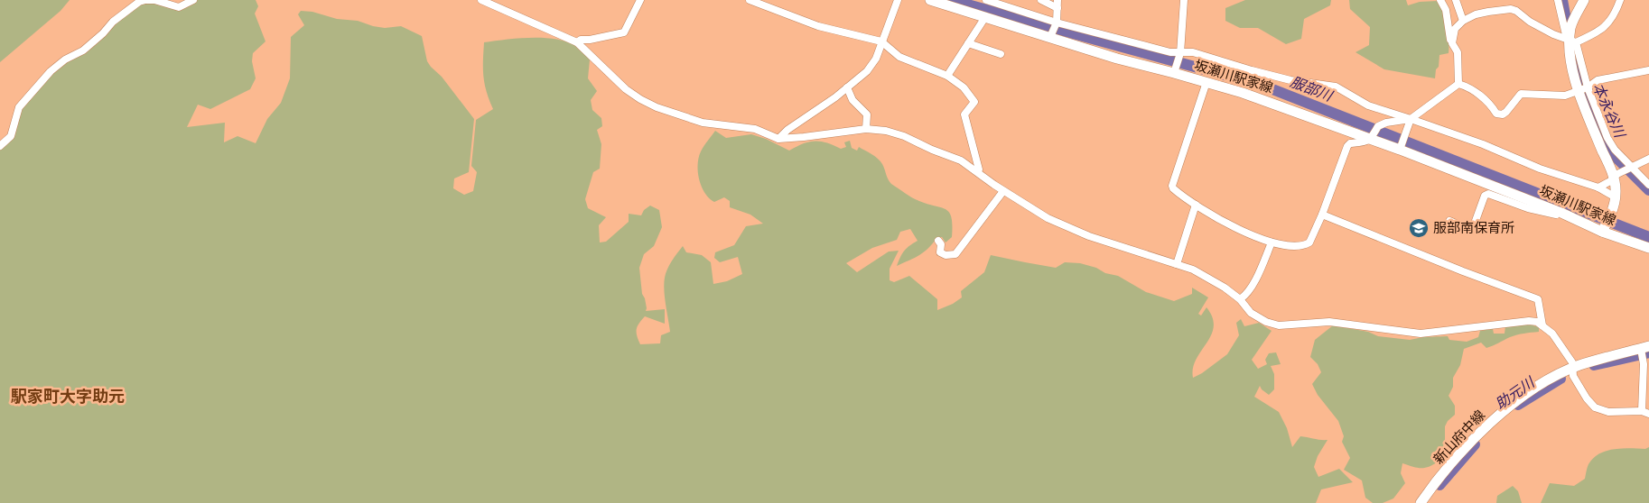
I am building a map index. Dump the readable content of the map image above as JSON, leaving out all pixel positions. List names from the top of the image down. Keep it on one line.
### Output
{"streets":{"main road":["坂瀬川駅家線","新山府中線"]},"districts":["駅家町大字助元"],"water":["服部川","本永谷川","助元川"],"places":{"school or university":["服部南保育所"]}}
